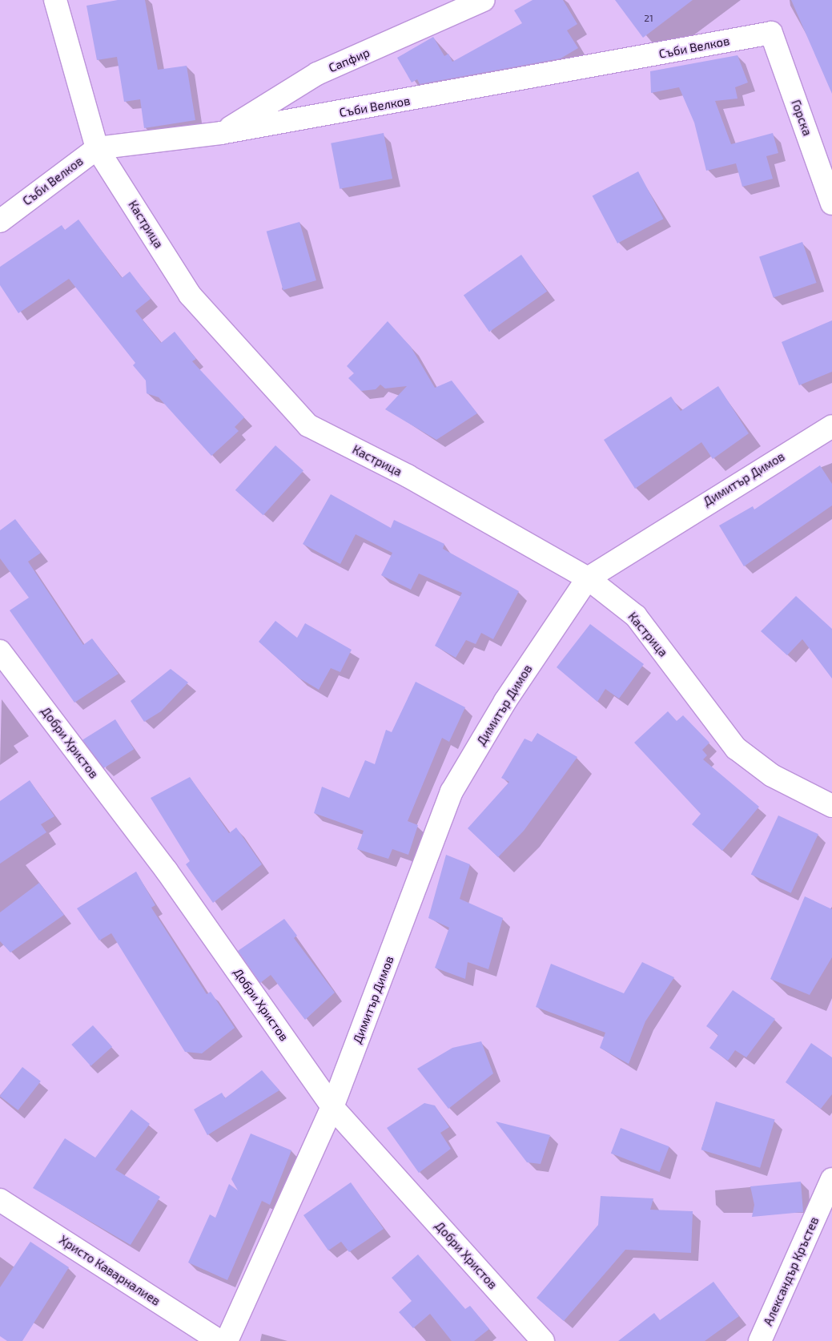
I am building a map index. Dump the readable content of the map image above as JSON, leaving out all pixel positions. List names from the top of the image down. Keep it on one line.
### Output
{"streets":{"street":["Съби Велков","Сапфир","Горска","Кастрица","Димитър Димов","Добри Христов","Христо Каварналиев","Александър Кръстев"]},"crossings":[["Съби Велков","Сапфир"],["Съби Велков","Горска"],["Съби Велков","Кастрица"],["Кастрица","Димитър Димов"],["Димитър Димов","Добри Христов"]],"house_numbers":["21"]}
